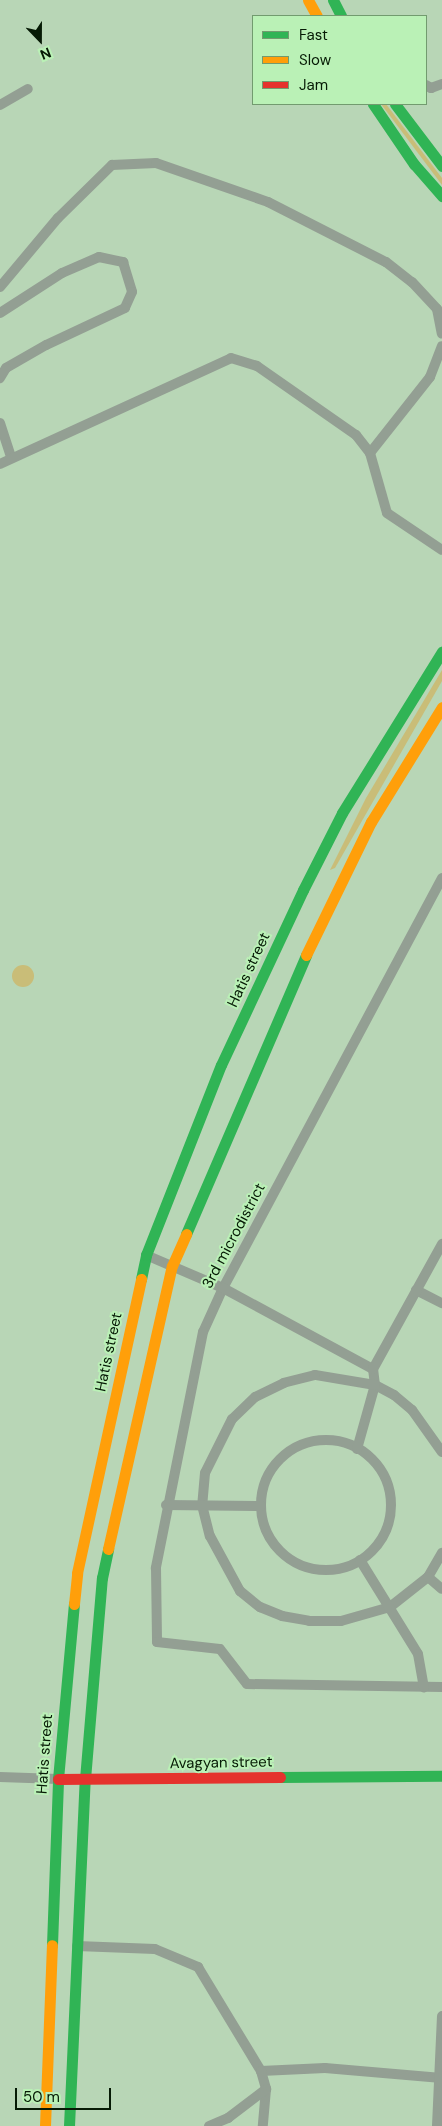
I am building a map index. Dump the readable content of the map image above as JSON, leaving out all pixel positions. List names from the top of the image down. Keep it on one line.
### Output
{"streets":{"main road":["Hatis street","Avagyan street"],"street":["3rd microdistrict"]},"crossings":[["Hatis street","Avagyan street"]],"legend":["Fast","Slow","Jam"],"scale_bar":"50 m","north":"bottom"}
